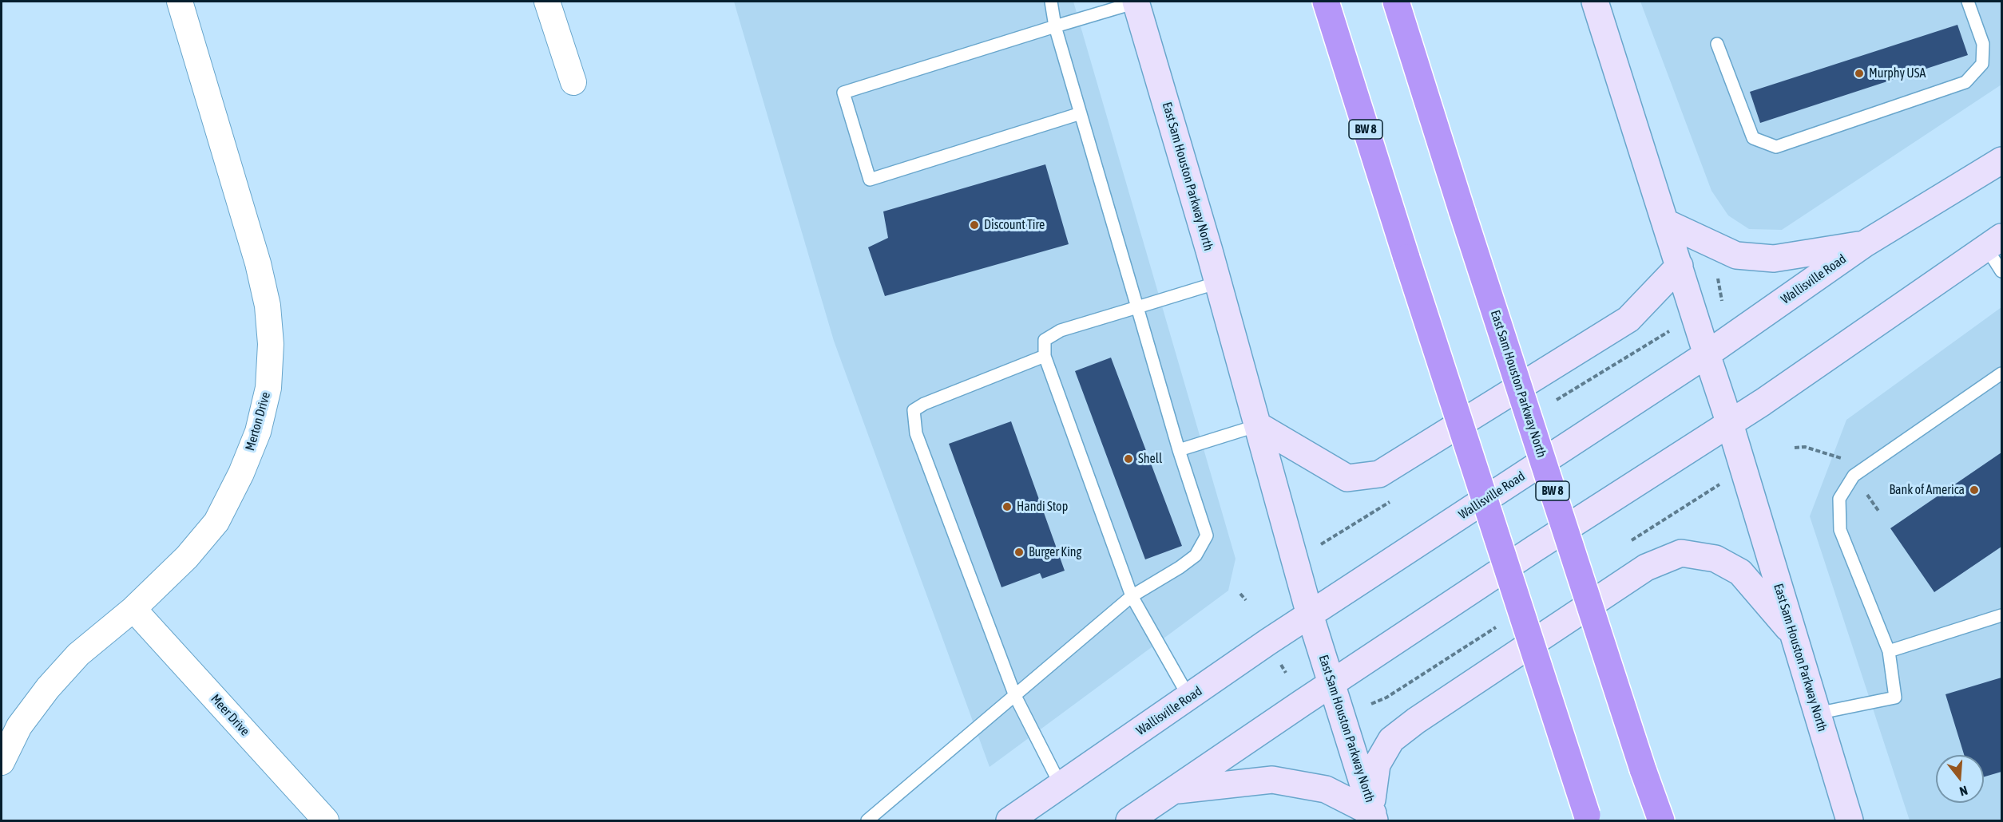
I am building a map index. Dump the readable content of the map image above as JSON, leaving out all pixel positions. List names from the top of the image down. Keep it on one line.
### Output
{"streets":{"highway":["BW 8","East Sam Houston Parkway North"],"main road":["Wallisville Road"],"street":["Merton Drive","Meer Drive"]},"crossings":[["East Sam Houston Parkway North","Wallisville Road"],["Merton Drive","Meer Drive"]],"places":["Murphy USA","Discount Tire","Shell","Bank of America","Handi Stop","Burger King"],"north":"bottom"}
